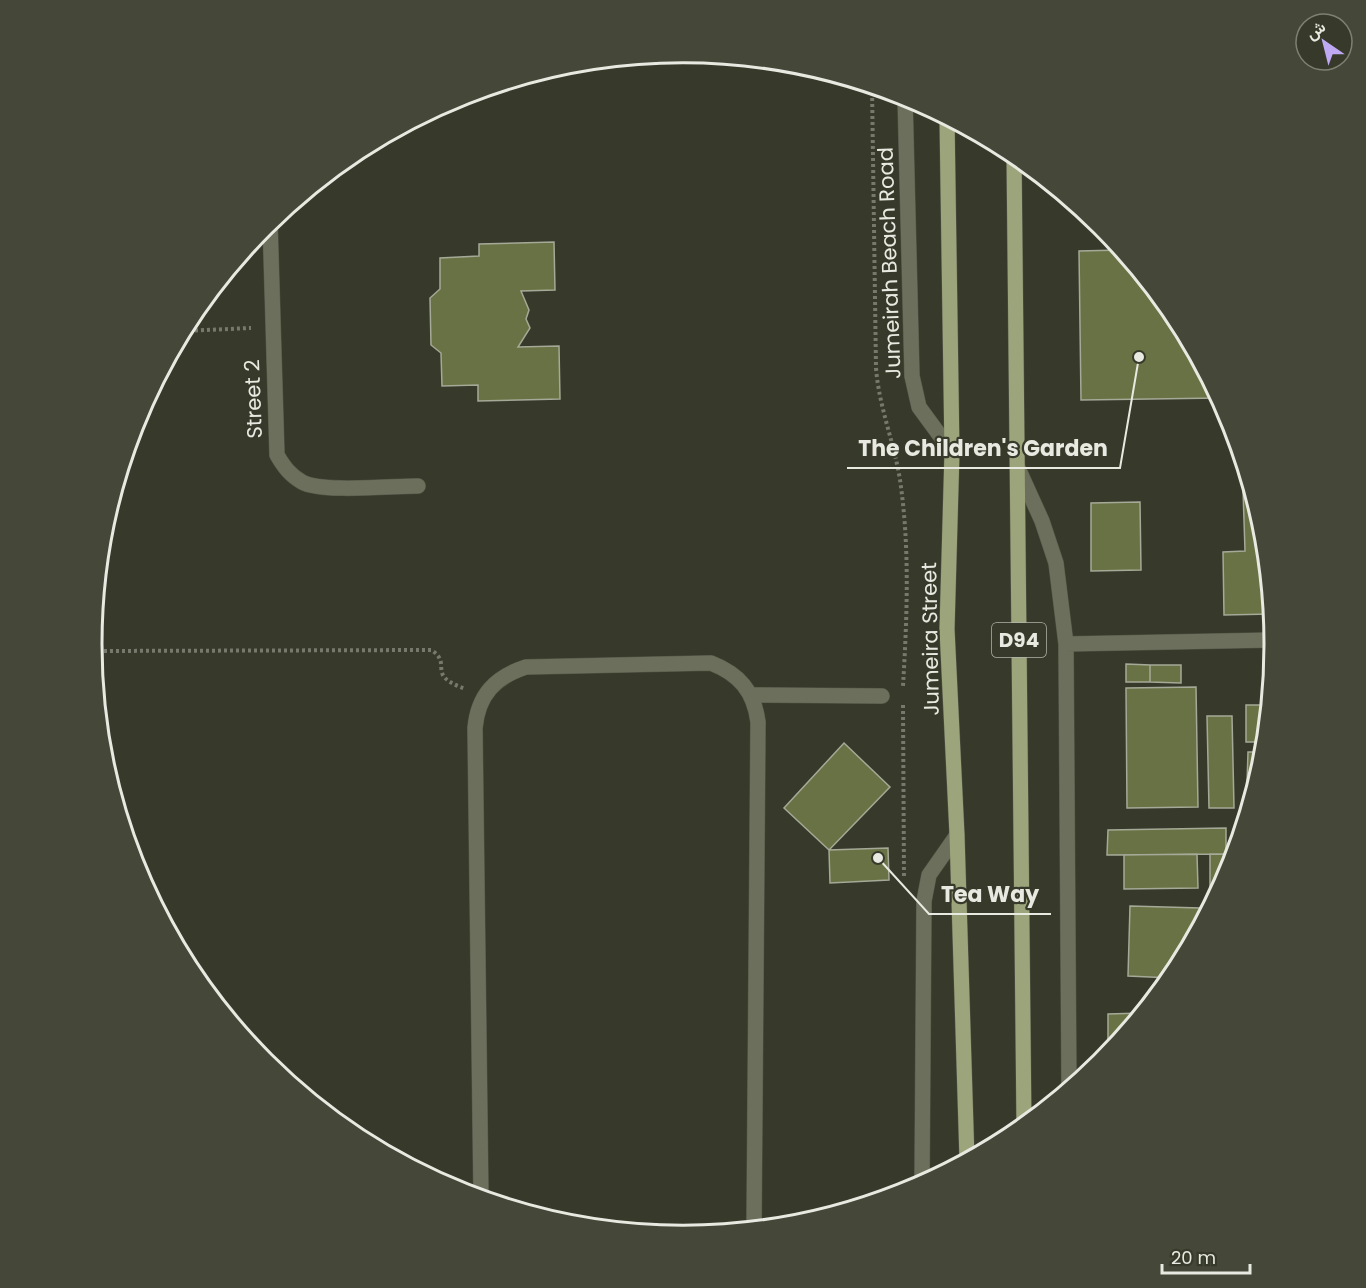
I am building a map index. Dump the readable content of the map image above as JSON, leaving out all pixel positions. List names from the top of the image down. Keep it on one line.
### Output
{"streets":{"main road":["Jumeira Street","D94"],"street":["Jumeirah Beach Road","Street 2"]},"crossings":[["Jumeirah Beach Road","Jumeira Street"]],"places":["The Children's Garden","Tea Way"],"scale_bar":"20 m","north":"top left"}
